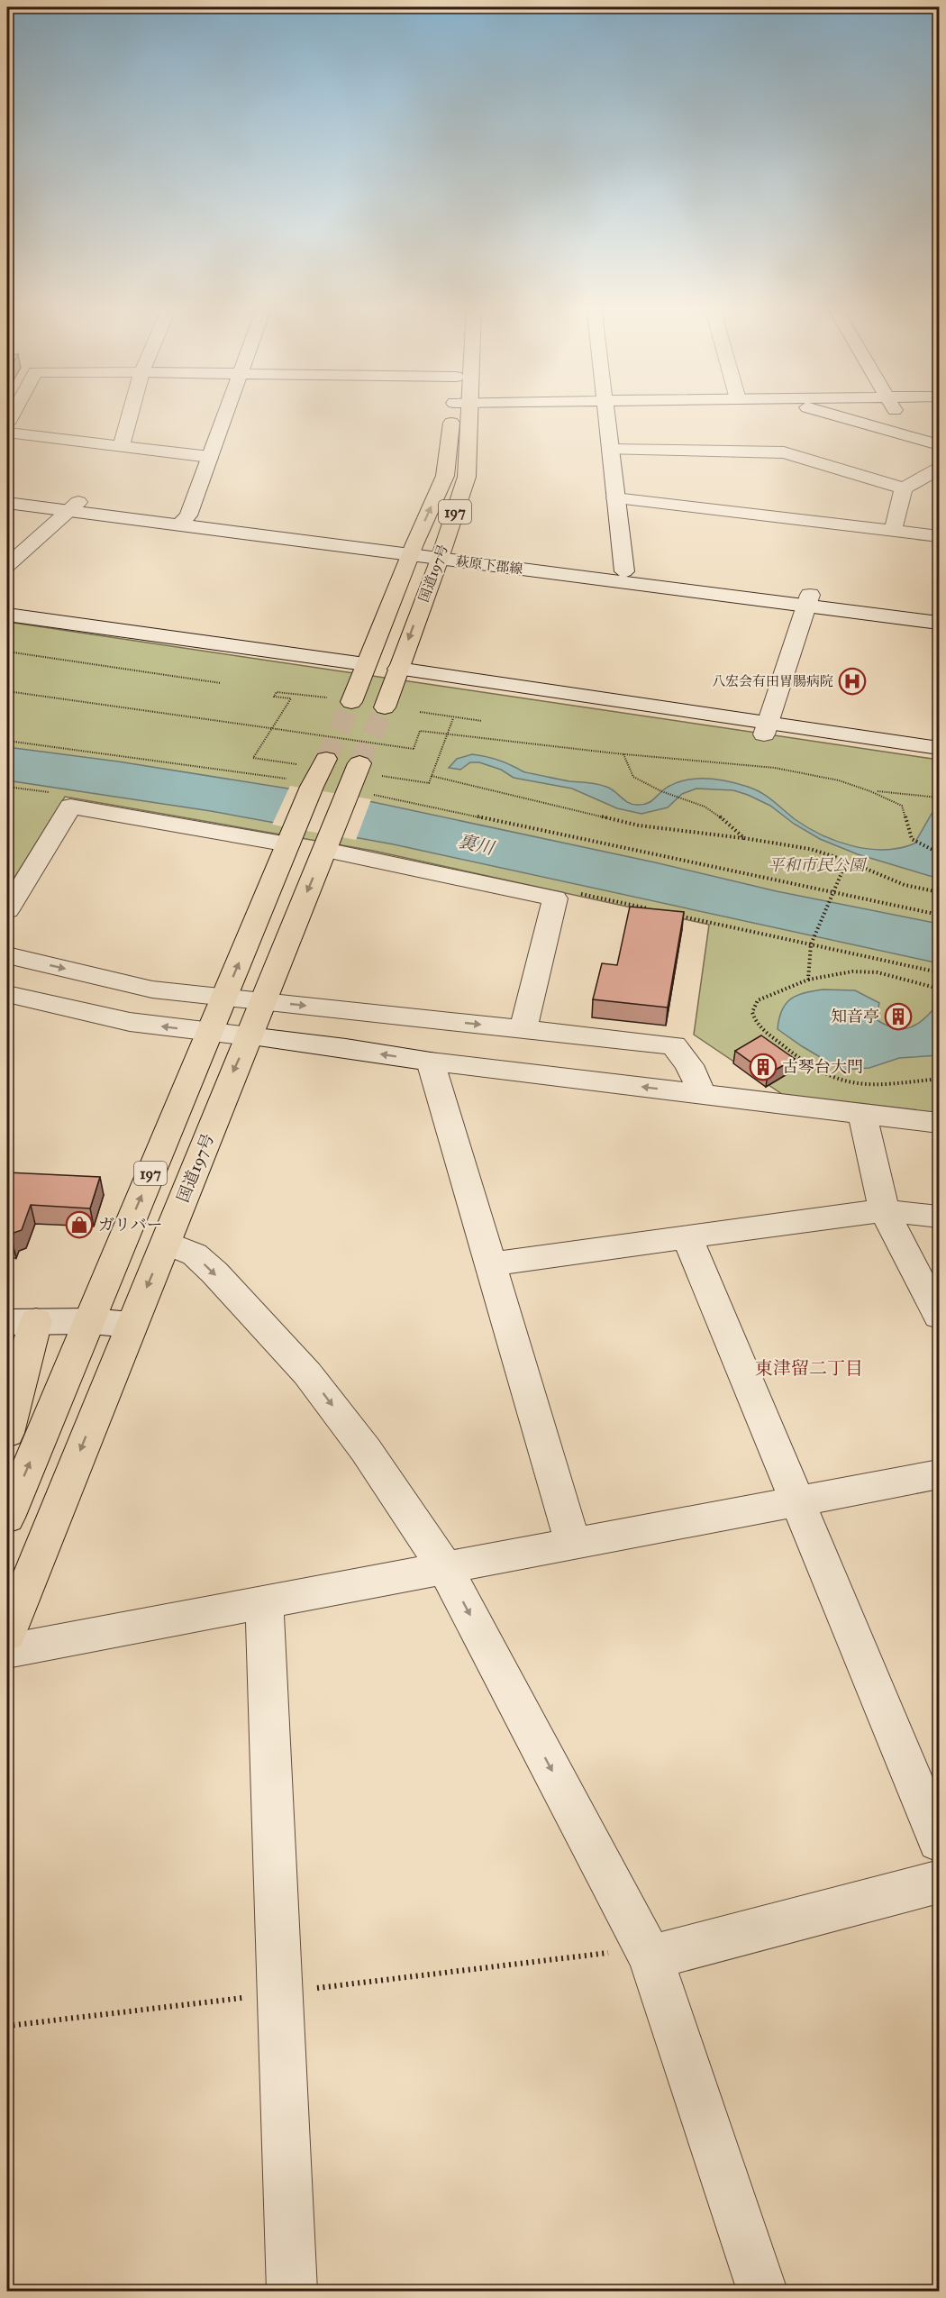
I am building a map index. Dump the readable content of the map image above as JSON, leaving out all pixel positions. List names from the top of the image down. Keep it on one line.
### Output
{"streets":{"highway":["197","国道197号"],"street":["萩原下郡線"]},"crossings":[["萩原下郡線","国道197号"]],"districts":["東津留二丁目"],"water":["裏川"],"parks":["平和市民公園"],"places":{"hospital":["八宏会有田胃腸病院"],"building":["知音亭","古琴台大門"],"shop":["ガリバー"]}}
